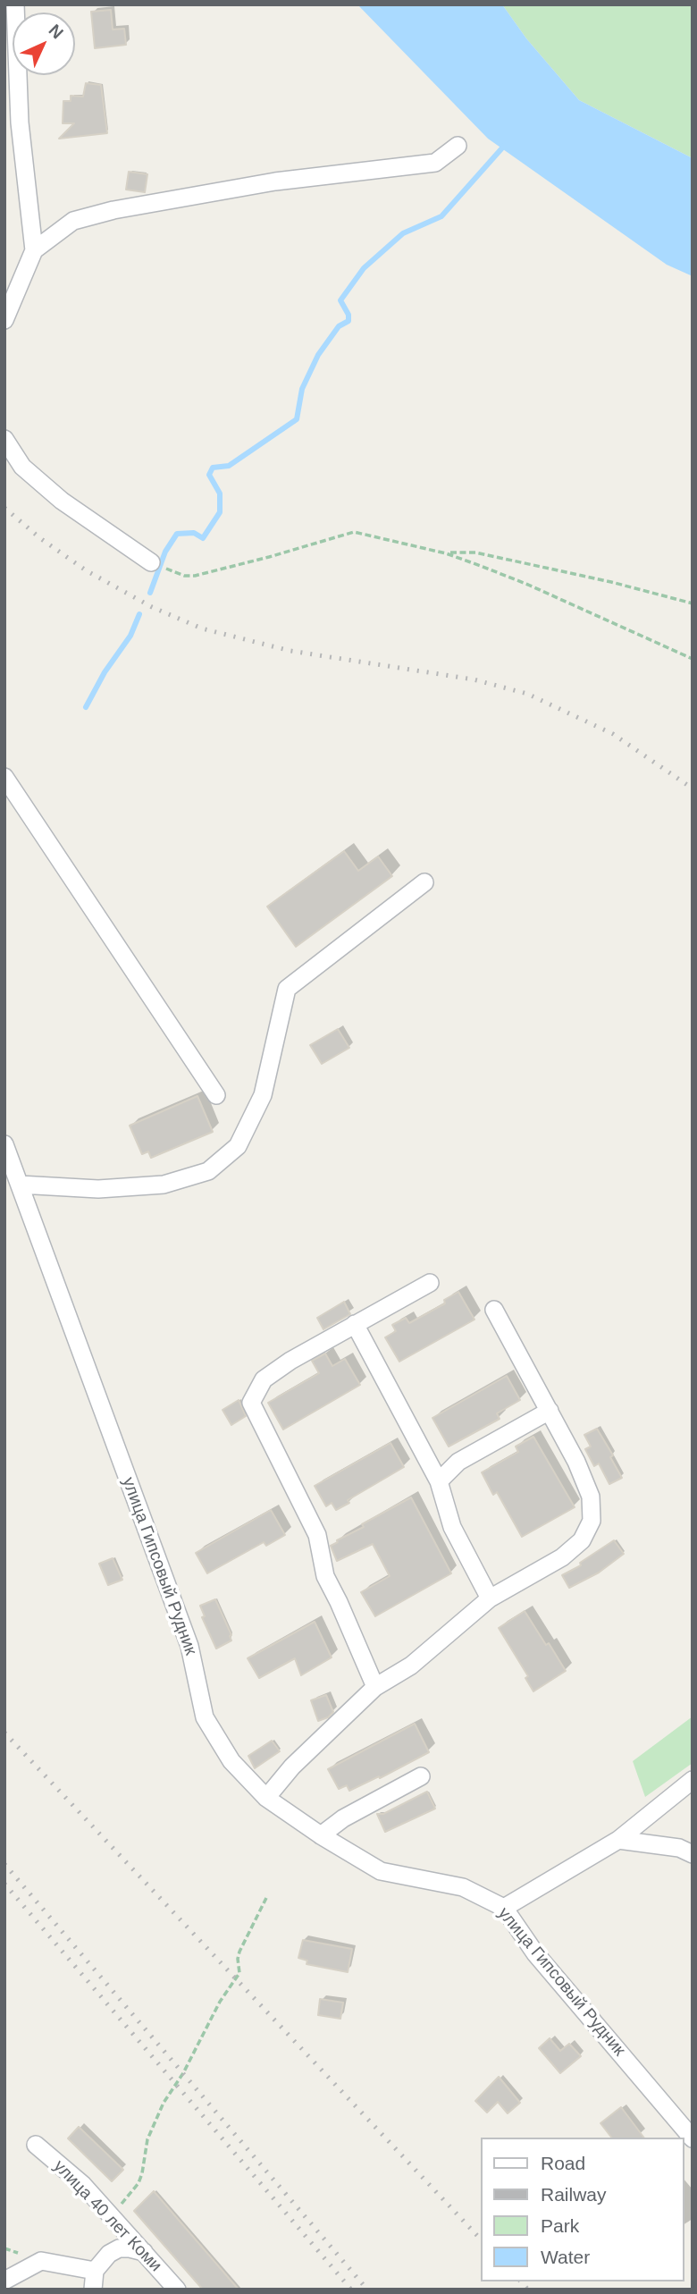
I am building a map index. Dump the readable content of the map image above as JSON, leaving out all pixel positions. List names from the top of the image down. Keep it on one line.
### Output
{"streets":{"street":["улица Гипсовый Рудник","улица 40 лет Коми"]},"legend":["Road","Railway","Park","Water"],"north":"top right"}
